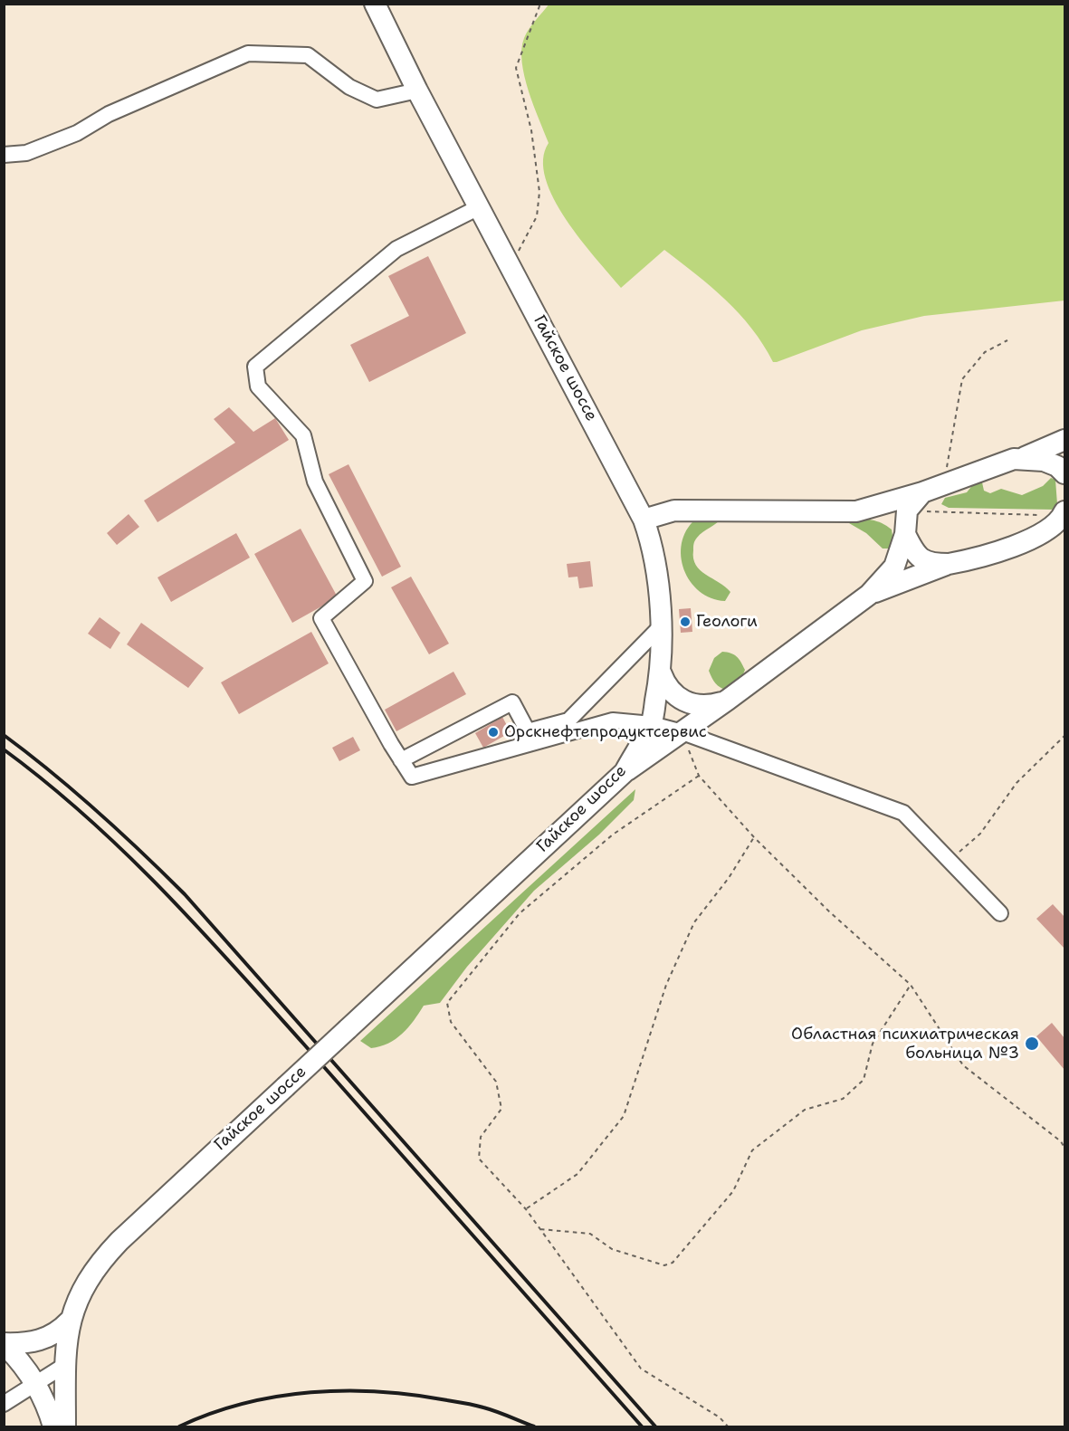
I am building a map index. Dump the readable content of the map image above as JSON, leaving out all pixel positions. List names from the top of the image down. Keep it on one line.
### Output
{"streets":{"main road":["Гайское шоссе"]},"places":["Геологи","Орскнефтепродуктсервис","Областная психиатрическая больница №3"]}
